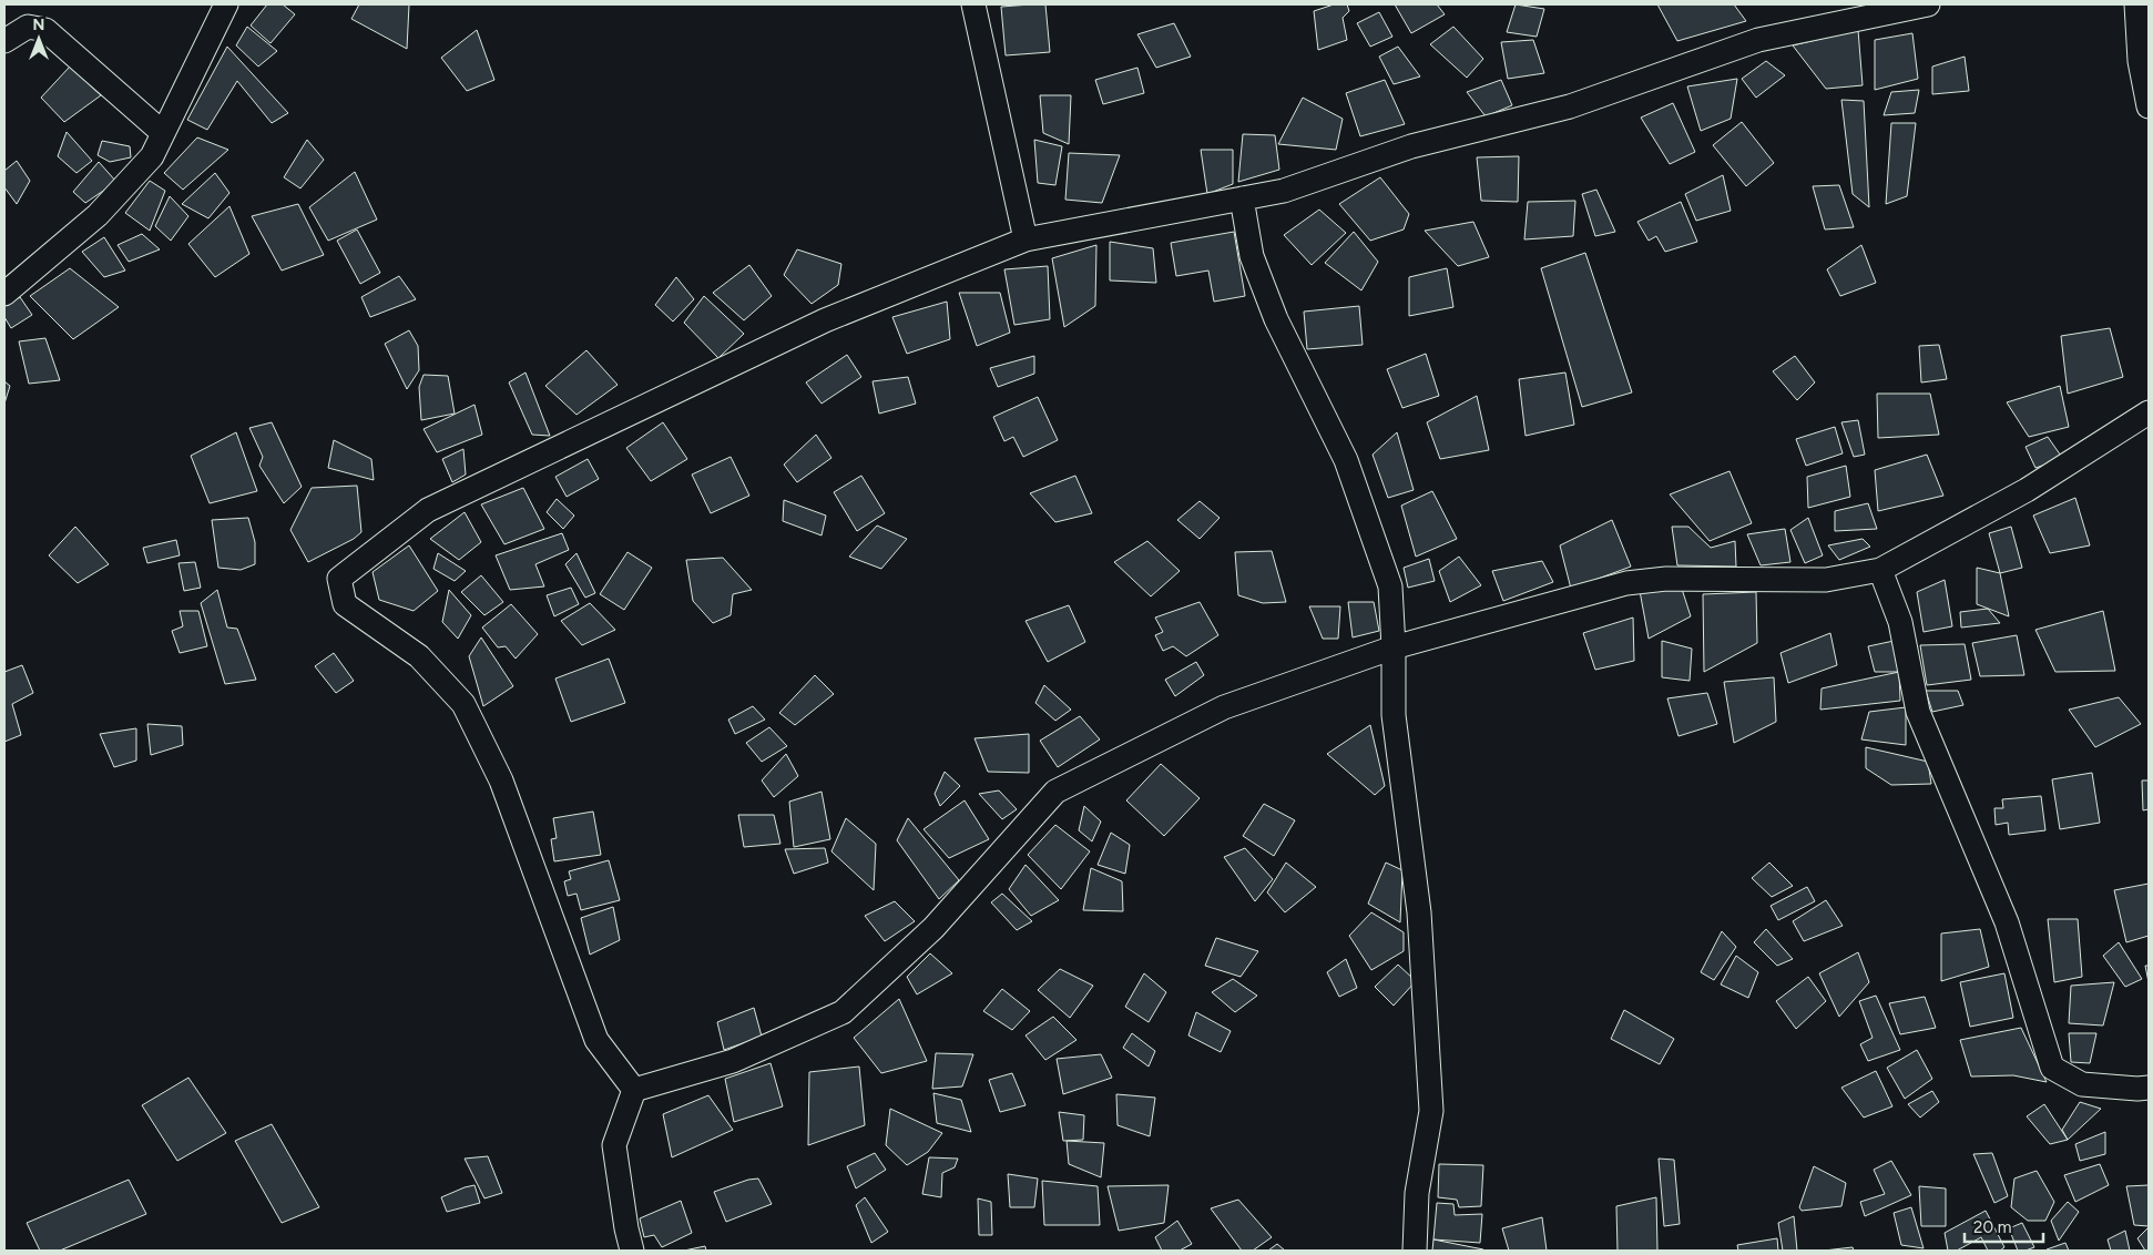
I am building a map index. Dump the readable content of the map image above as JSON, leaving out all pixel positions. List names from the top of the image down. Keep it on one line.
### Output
{"scale_bar":"20 m","north":"top"}
